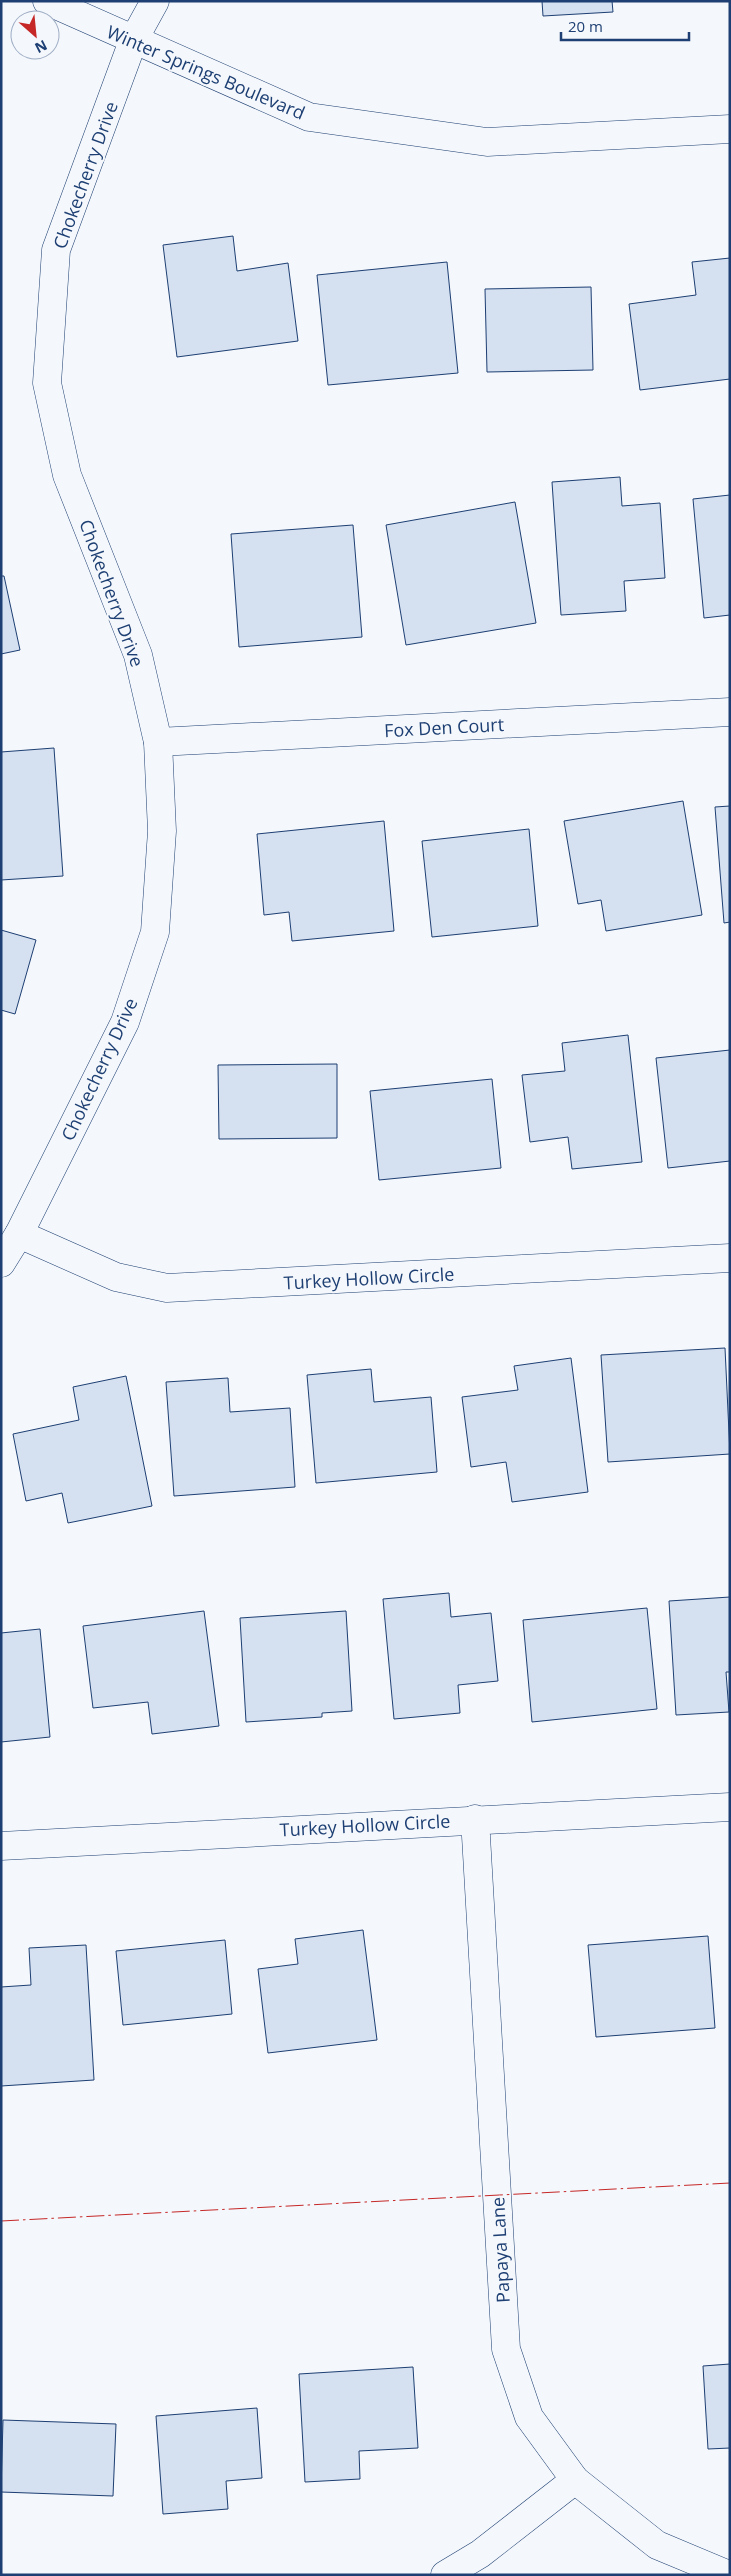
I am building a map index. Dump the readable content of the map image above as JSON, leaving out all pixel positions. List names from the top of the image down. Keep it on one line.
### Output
{"streets":{"street":["Winter Springs Boulevard","Chokecherry Drive","Fox Den Court","Turkey Hollow Circle","Papaya Lane"]},"crossings":[["Winter Springs Boulevard","Chokecherry Drive"],["Chokecherry Drive","Fox Den Court"],["Chokecherry Drive","Turkey Hollow Circle"],["Turkey Hollow Circle","Papaya Lane"]],"scale_bar":"20 m","north":"bottom right"}
